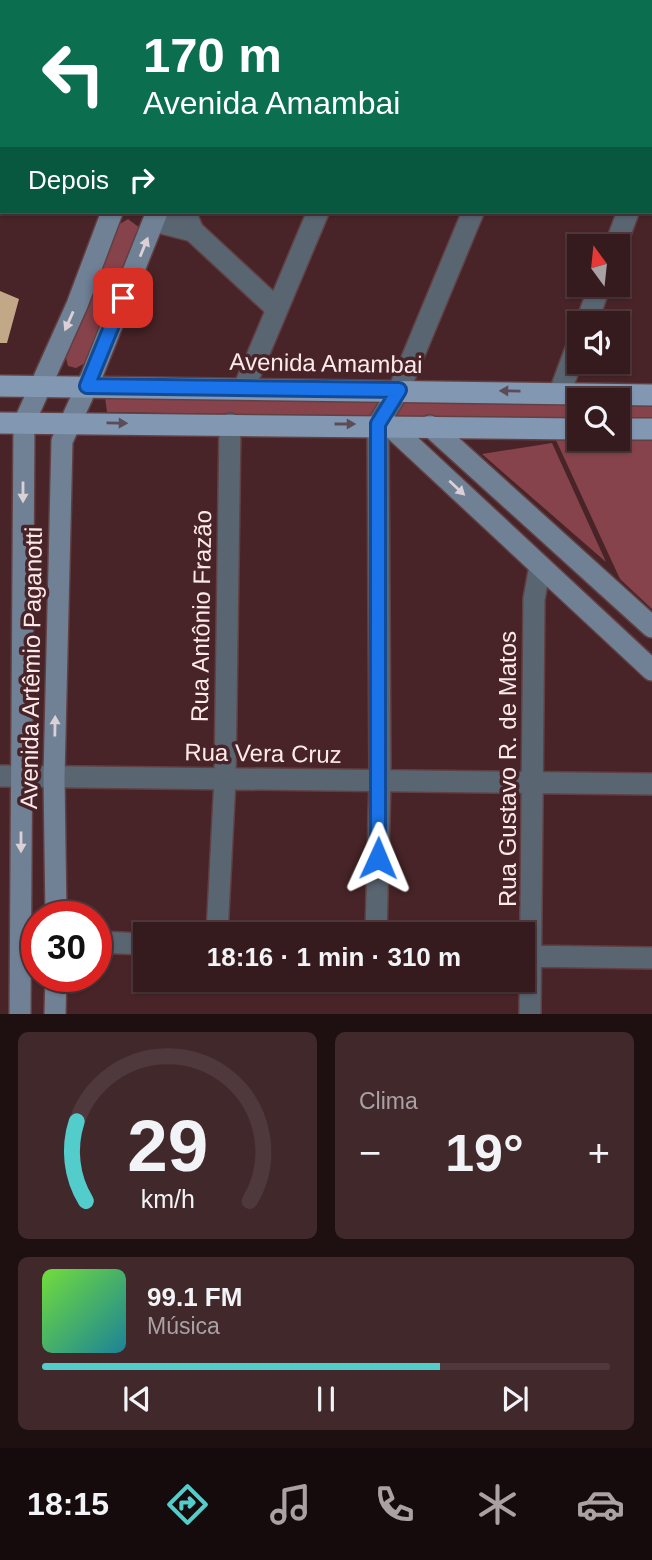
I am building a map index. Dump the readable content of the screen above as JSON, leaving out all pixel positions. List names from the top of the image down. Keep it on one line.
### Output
{"streets":{"main road":["Avenida Amambai"],"street":["Rua Antônio Frazão","Avenida Artêmio Paganotti","Rua Vera Cruz","Rua Gustavo R. de Matos"]},"crossings":[["Avenida Amambai","Avenida Artêmio Paganotti"],["Rua Antônio Frazão","Rua Vera Cruz"],["Avenida Artêmio Paganotti","Rua Vera Cruz"],["Rua Vera Cruz","Rua Gustavo R. de Matos"]],"north":"top","page":{"turn":["170 m","Avenida Amambai"],"then":"Depois","limit":"30","trip":"18:16 · 1 min · 310 m","tile":"Clima","heat":["−","19°","+"],"song":["99.1 FM","Música"],"tabs":"18:15","gauge":["29","km/h"]}}
